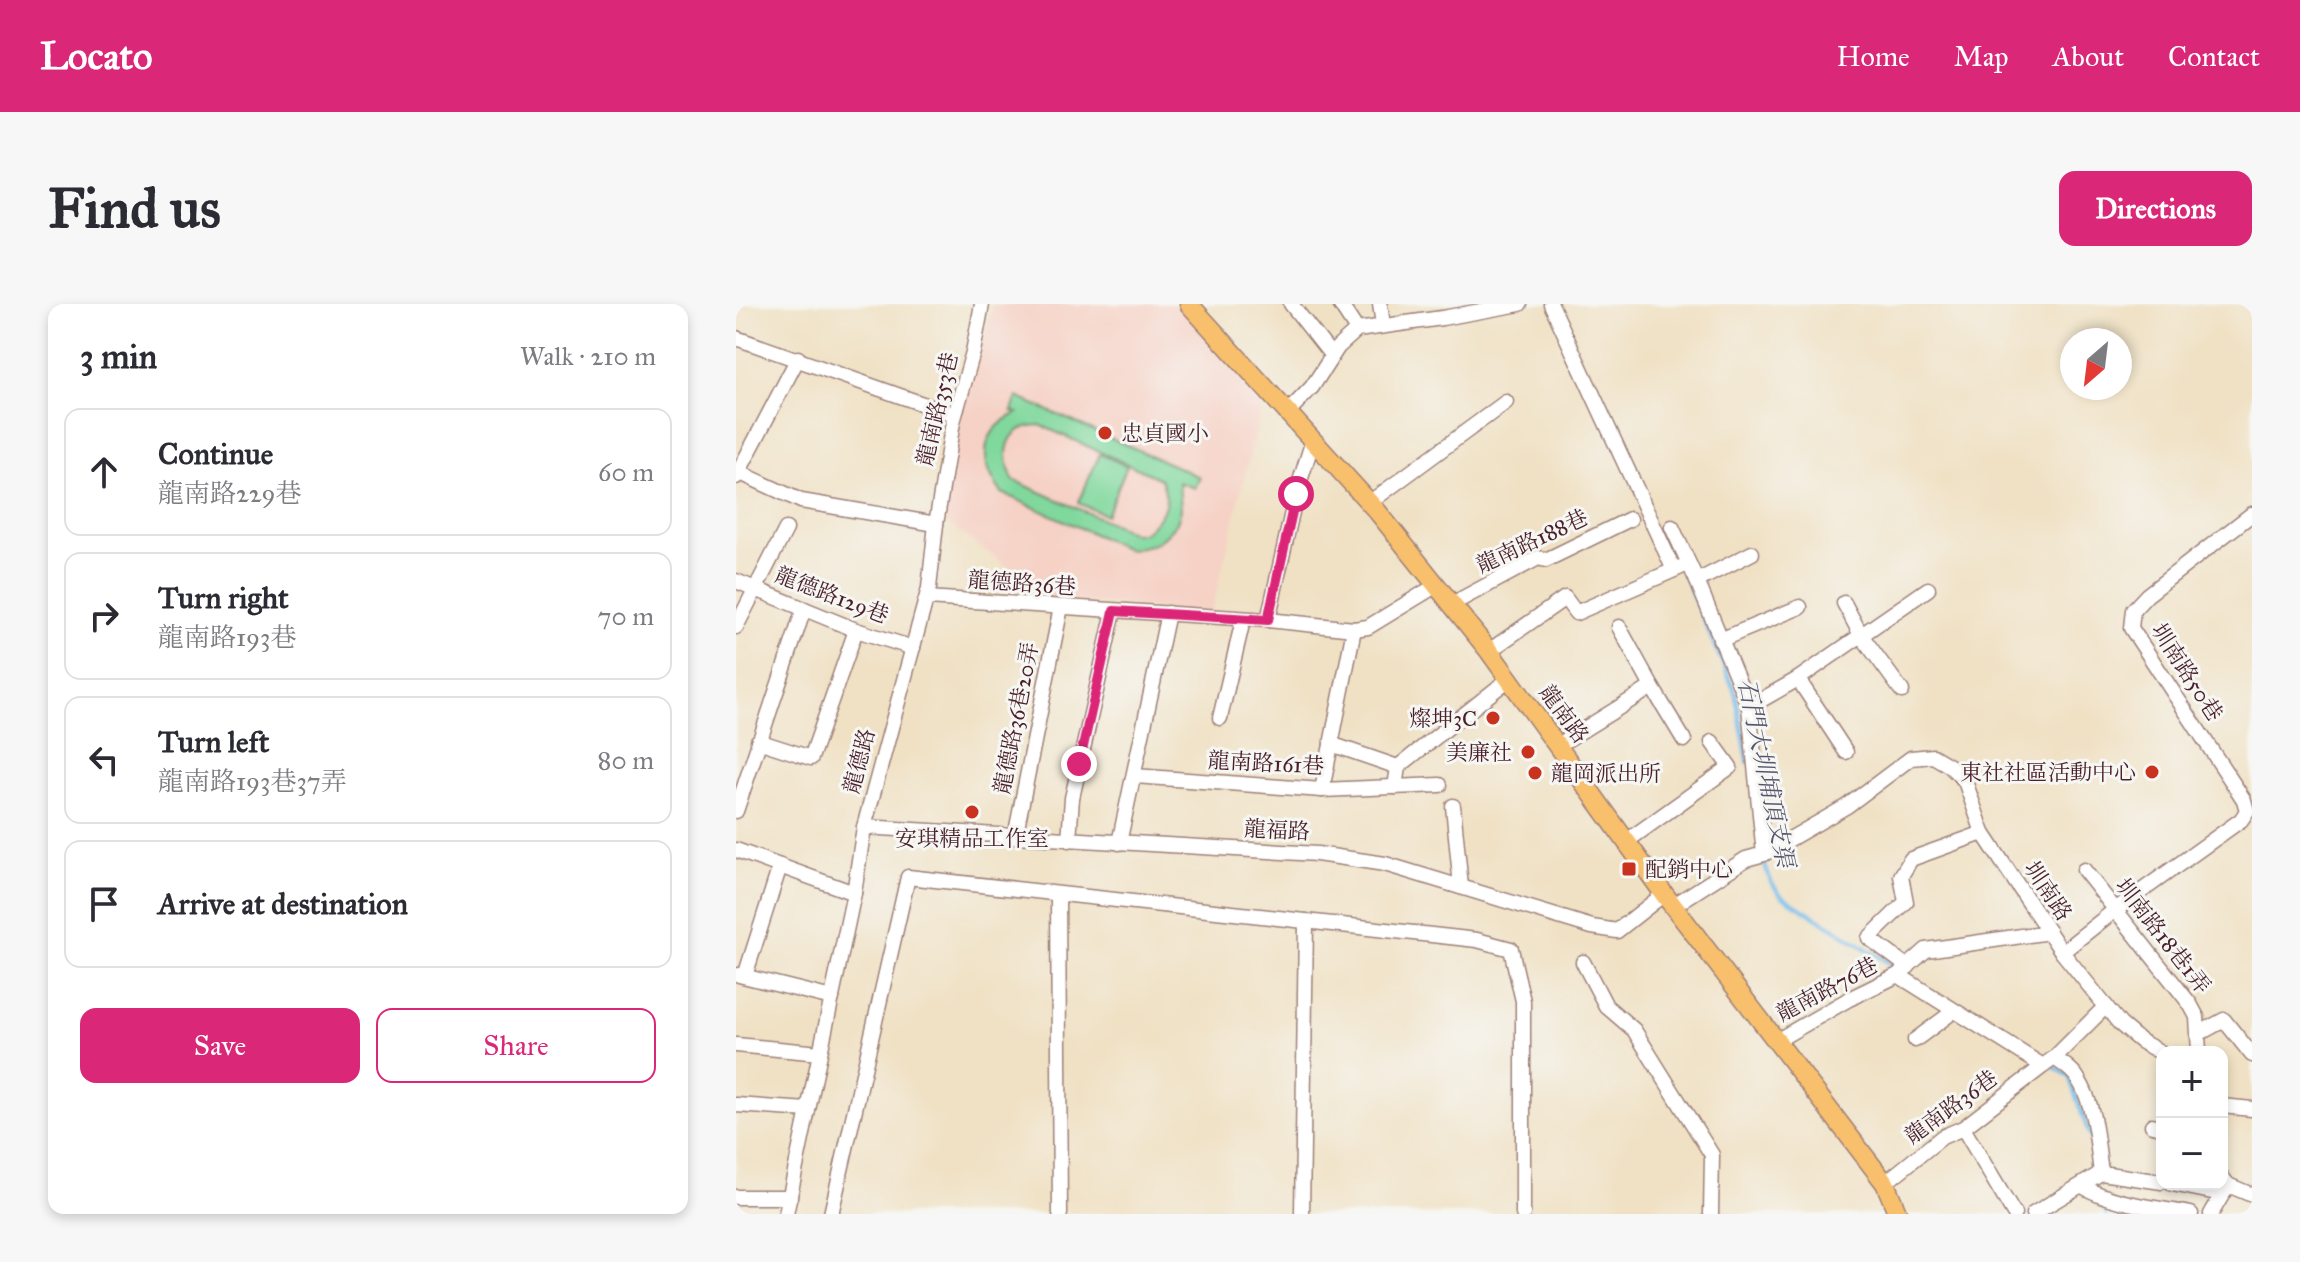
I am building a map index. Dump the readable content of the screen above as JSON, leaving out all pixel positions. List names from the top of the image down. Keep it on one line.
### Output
{"streets":{"main road":["龍南路"],"street":["龍南路353巷","龍南路188巷","龍德路36巷","龍德路129巷","圳南路50巷","龍德路36巷20弄","龍德路","龍南路161巷","龍福路","圳南路","圳南路18巷1弄","龍南路76巷","龍南路36巷"]},"crossings":[["龍南路353巷","龍德路"],["龍南路188巷","龍南路"],["龍德路36巷","龍德路36巷20弄"],["龍德路36巷","龍德路"],["龍德路129巷","龍德路"],["圳南路50巷","圳南路"],["圳南路50巷","圳南路18巷1弄"],["龍南路","龍福路"],["龍南路","龍南路76巷"],["龍南路","龍南路36巷"],["龍德路36巷20弄","龍福路"],["龍德路","龍福路"],["圳南路","龍南路76巷"],["圳南路","龍南路36巷"]],"water":["石門大圳埔頂支渠"],"places":{"other":["忠貞國小","燦坤3C","美廉社","東社社區活動中心","龍岡派出所","安琪精品工作室"],"transit":["配銷中心"]},"north":"bottom left","page":{"header":"Locato","nav":["Home","Map","About","Contact"],"buttons":["Directions",["Save","Share"]],"title":"Find us","heading":["3 min","Walk · 210 m"],"list":[["Continue","龍南路229巷","60 m"],["Turn right","龍南路193巷","70 m"],["Turn left","龍南路193巷37弄","80 m"],"Arrive at destination"],"map_buttons":["+","−"]}}
